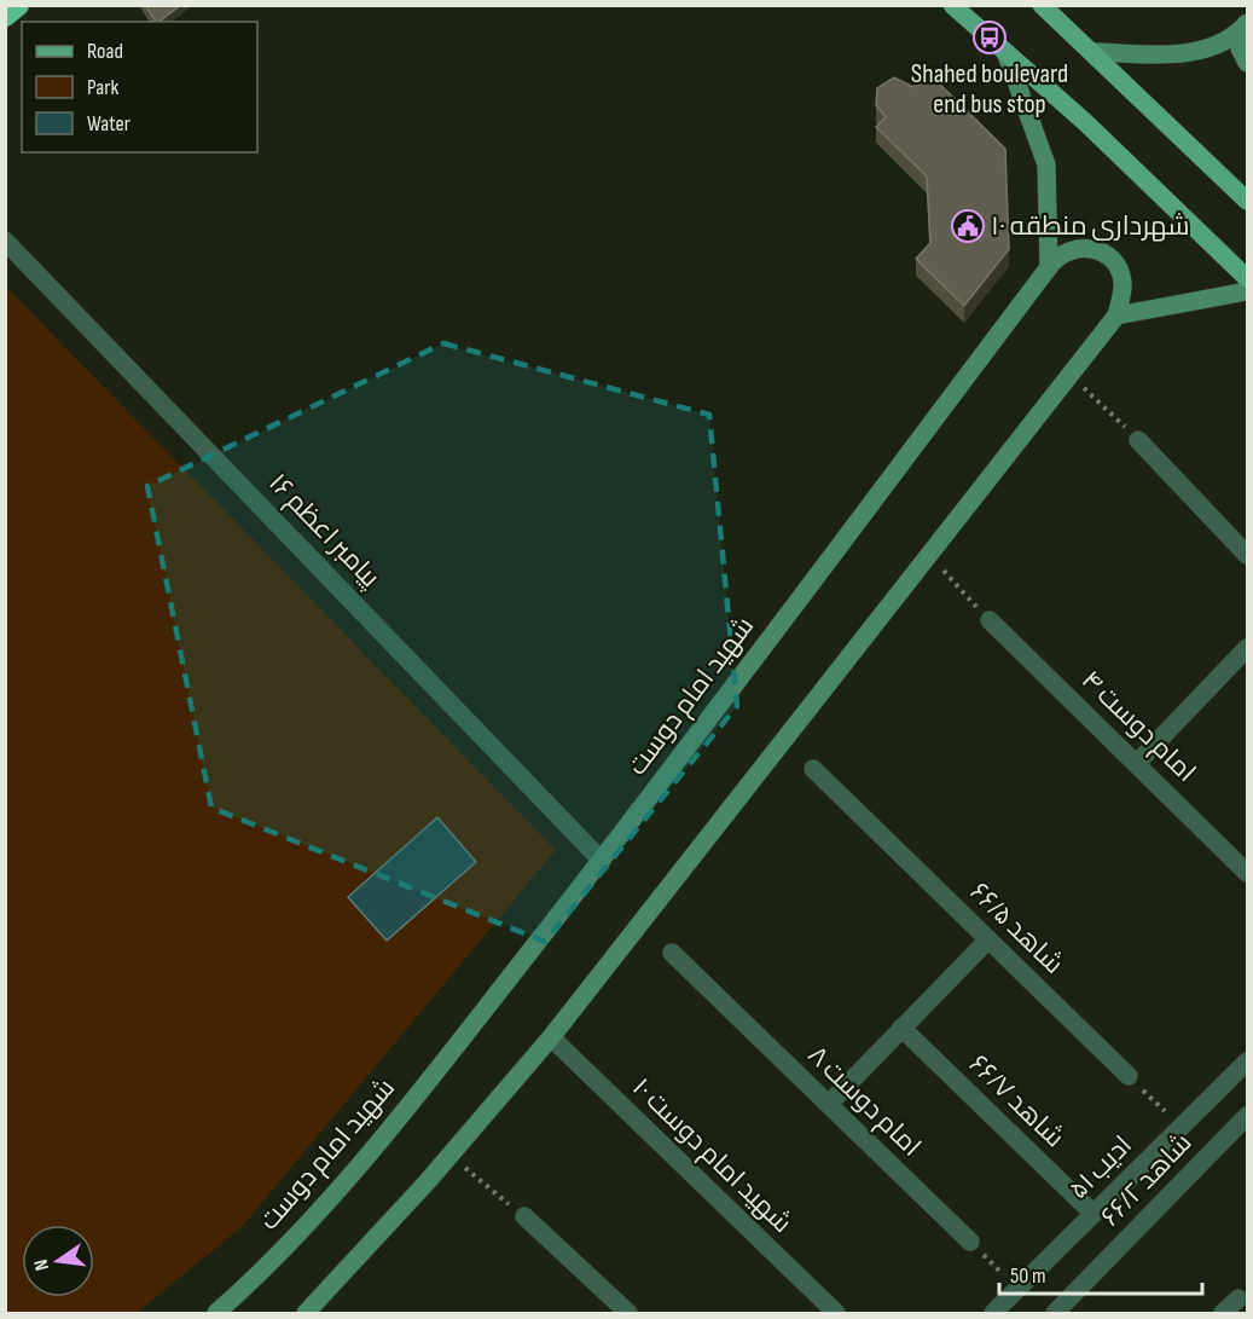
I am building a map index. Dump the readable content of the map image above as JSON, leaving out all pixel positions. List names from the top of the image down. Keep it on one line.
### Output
{"streets":{"main road":["شهید امام دوست"],"street":["پیامبر اعظم ۱۶","امام دوست ۴","شاهد ۶۶/۵","امام دوست ۸","شاهد ۶۶/۷","شهید امام دوست ۱۰","ادیب ۵۱","شاهد ۶۶/۲"]},"crossings":[["پیامبر اعظم ۱۶","شهید امام دوست"],["شاهد ۶۶/۷","ادیب ۵۱"]],"places":{"bus stop":["Shahed boulevard end bus stop"],"public building":["شهرداری منطقه ۱۰"]},"legend":["Road","Park","Water"],"scale_bar":"50 m","north":"left"}
